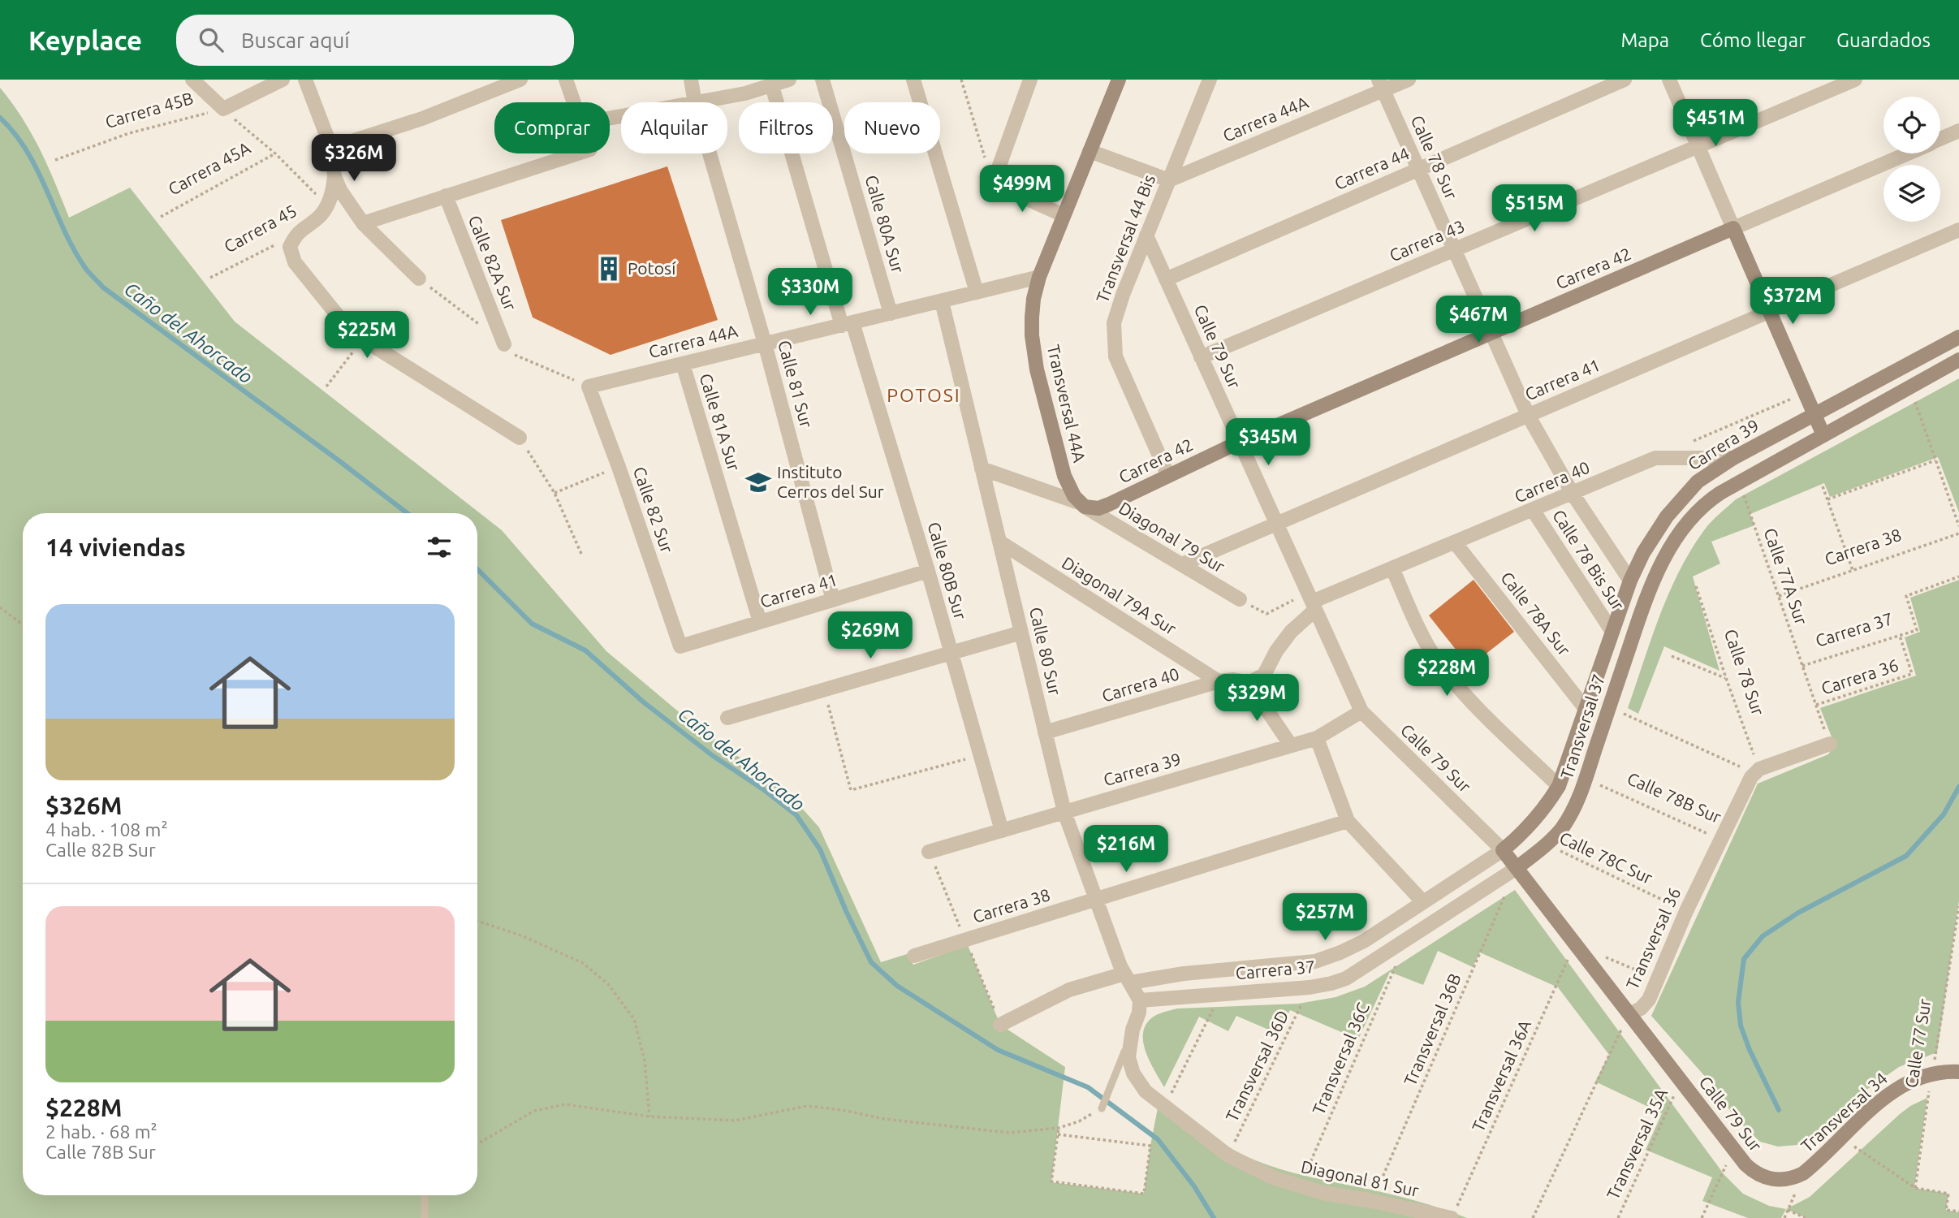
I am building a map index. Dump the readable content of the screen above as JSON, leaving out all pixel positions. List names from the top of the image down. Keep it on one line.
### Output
{"streets":{"street":["Carrera 44A","Calle 78 Sur","Carrera 44","Calle 80A Sur","Carrera 45","Transversal 44 Bis","Carrera 43","Calle 82A Sur","Carrera 42","Calle 79 Sur","Carrera 41","Calle 81 Sur","Transversal 44A","Calle 81A Sur","Carrera 39","Carrera 40","Calle 82 Sur","Diagonal 79 Sur","Carrera 38","Calle 78 Bis Sur","Calle 80B Sur","Diagonal 79A Sur","Calle 78A Sur","Carrera 37","Calle 80 Sur","Transversal 37","Transversal 36","Transversal 34","Diagonal 81 Sur"],"path":["Carrera 45B","Carrera 45A","Calle 77A Sur","Carrera 36","Calle 78B Sur","Calle 78C Sur","Transversal 36B","Calle 77 Sur","Transversal 36C","Transversal 36D","Transversal 36A","Transversal 35A"]},"crossings":[["Carrera 44A","Calle 78 Sur"],["Carrera 44A","Calle 80A Sur"],["Carrera 44A","Transversal 44 Bis"],["Carrera 44A","Calle 81 Sur"],["Carrera 44A","Transversal 44A"],["Carrera 44A","Calle 81A Sur"],["Carrera 44A","Calle 82 Sur"],["Carrera 44A","Calle 80B Sur"],["Carrera 44A","Calle 80 Sur"],["Calle 78 Sur","Carrera 44"],["Calle 78 Sur","Carrera 43"],["Calle 78 Sur","Carrera 42"],["Calle 78 Sur","Carrera 41"],["Calle 78 Sur","Carrera 39"],["Calle 78 Sur","Carrera 40"],["Calle 78 Sur","Transversal 37"],["Calle 78 Sur","Transversal 36"],["Carrera 44","Calle 79 Sur"],["Transversal 44 Bis","Carrera 42"],["Transversal 44 Bis","Calle 79 Sur"],["Carrera 43","Calle 79 Sur"],["Carrera 42","Calle 79 Sur"],["Carrera 42","Transversal 44A"],["Carrera 42","Diagonal 79 Sur"],["Calle 79 Sur","Carrera 41"],["Calle 79 Sur","Carrera 39"],["Calle 79 Sur","Carrera 40"],["Calle 79 Sur","Carrera 37"],["Calle 79 Sur","Transversal 37"],["Calle 79 Sur","Transversal 36"],["Calle 79 Sur","Transversal 36B"],["Calle 79 Sur","Transversal 36A"],["Calle 79 Sur","Transversal 34"],["Calle 79 Sur","Transversal 35A"],["Carrera 41","Calle 81 Sur"],["Carrera 41","Calle 81A Sur"],["Carrera 41","Calle 82 Sur"],["Carrera 41","Diagonal 79 Sur"],["Carrera 41","Calle 80B Sur"],["Transversal 44A","Diagonal 79 Sur"],["Carrera 39","Carrera 40"],["Carrera 39","Calle 80B Sur"],["Carrera 39","Calle 80 Sur"],["Carrera 39","Transversal 37"],["Carrera 40","Calle 78 Bis Sur"],["Carrera 40","Diagonal 79A Sur"],["Carrera 40","Calle 78A Sur"],["Carrera 40","Calle 80 Sur"],["Diagonal 79 Sur","Calle 80 Sur"],["Carrera 38","Calle 77A Sur"],["Carrera 38","Calle 80 Sur"],["Calle 78 Bis Sur","Transversal 37"],["Calle 77A Sur","Carrera 37"],["Calle 77A Sur","Carrera 36"],["Calle 77A Sur","Transversal 37"],["Diagonal 79A Sur","Calle 80 Sur"],["Calle 78A Sur","Transversal 37"],["Carrera 37","Calle 80 Sur"],["Carrera 37","Carrera 36"],["Carrera 37","Transversal 37"],["Carrera 37","Transversal 36B"],["Carrera 37","Transversal 36C"],["Carrera 37","Transversal 36D"],["Carrera 37","Diagonal 81 Sur"],["Calle 80 Sur","Diagonal 81 Sur"],["Transversal 37","Calle 78C Sur"],["Transversal 37","Transversal 36B"],["Calle 78B Sur","Transversal 36"],["Calle 78C Sur","Transversal 36"],["Transversal 36B","Diagonal 81 Sur"],["Calle 77 Sur","Transversal 34"],["Transversal 36C","Diagonal 81 Sur"],["Transversal 36D","Diagonal 81 Sur"],["Transversal 36A","Diagonal 81 Sur"]],"districts":["POTOSI"],"water":["Caño del Ahorcado"],"places":{"building":["Potosí"],"school or university":["Instituto Cerros del Sur"]},"page":{"header":"Keyplace","search":"Buscar aquí","nav":["Mapa","Cómo llegar","Guardados"],"price":["$451M","$326M","$499M","$515M","$330M","$372M","$467M","$225M","$345M","$269M","$228M","$329M","$216M","$257M"],"chip":["Comprar","Alquilar","Filtros","Nuevo"],"heading":"14 viviendas","list":[{"name":"$326M","note":"4 hab. · 108 m² · Calle 82B Sur"},{"name":"$228M","note":"2 hab. · 68 m² · Calle 78B Sur"}]}}
